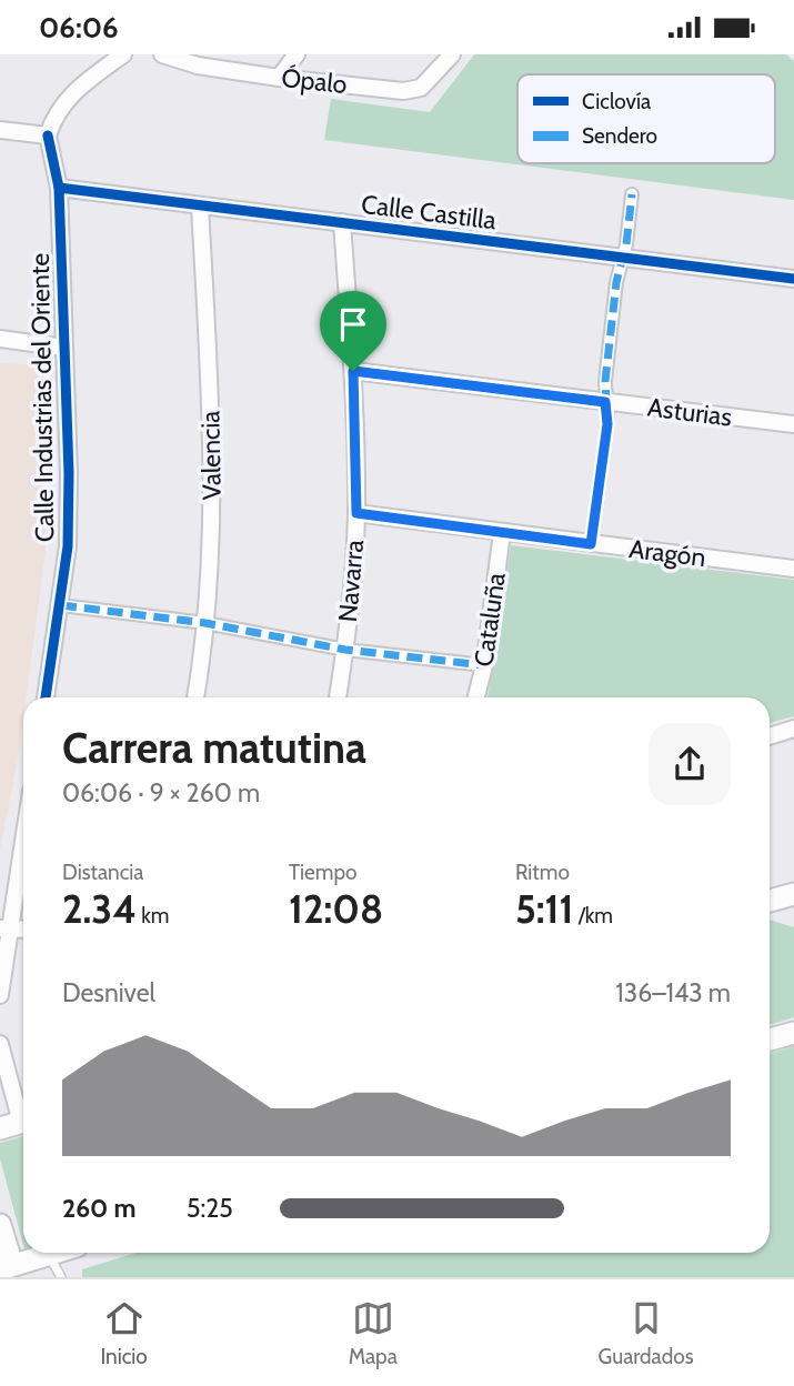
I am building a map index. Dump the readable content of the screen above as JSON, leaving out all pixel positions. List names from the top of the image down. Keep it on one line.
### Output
{"streets":{"street":["Ópalo","Calle Castilla","Calle Industrias del Oriente","Asturias","Valencia","Aragón","Navarra","Cataluña"]},"crossings":[["Calle Castilla","Calle Industrias del Oriente"],["Calle Castilla","Valencia"],["Calle Castilla","Navarra"],["Asturias","Navarra"],["Aragón","Navarra"],["Aragón","Cataluña"]],"legend":["Ciclovía","Sendero"],"page":{"status":"06:06","heading":["Carrera matutina","06:06 · 9 × 260 m"],"stats":[["Distancia","2.34 km"],["Tiempo","12:08"],["Ritmo","5:11 /km"]],"chart":["Desnivel","136–143 m"],"list":[{"name":"260 m","note":"5:25"}],"tabs":["Inicio","Mapa","Guardados"]}}
